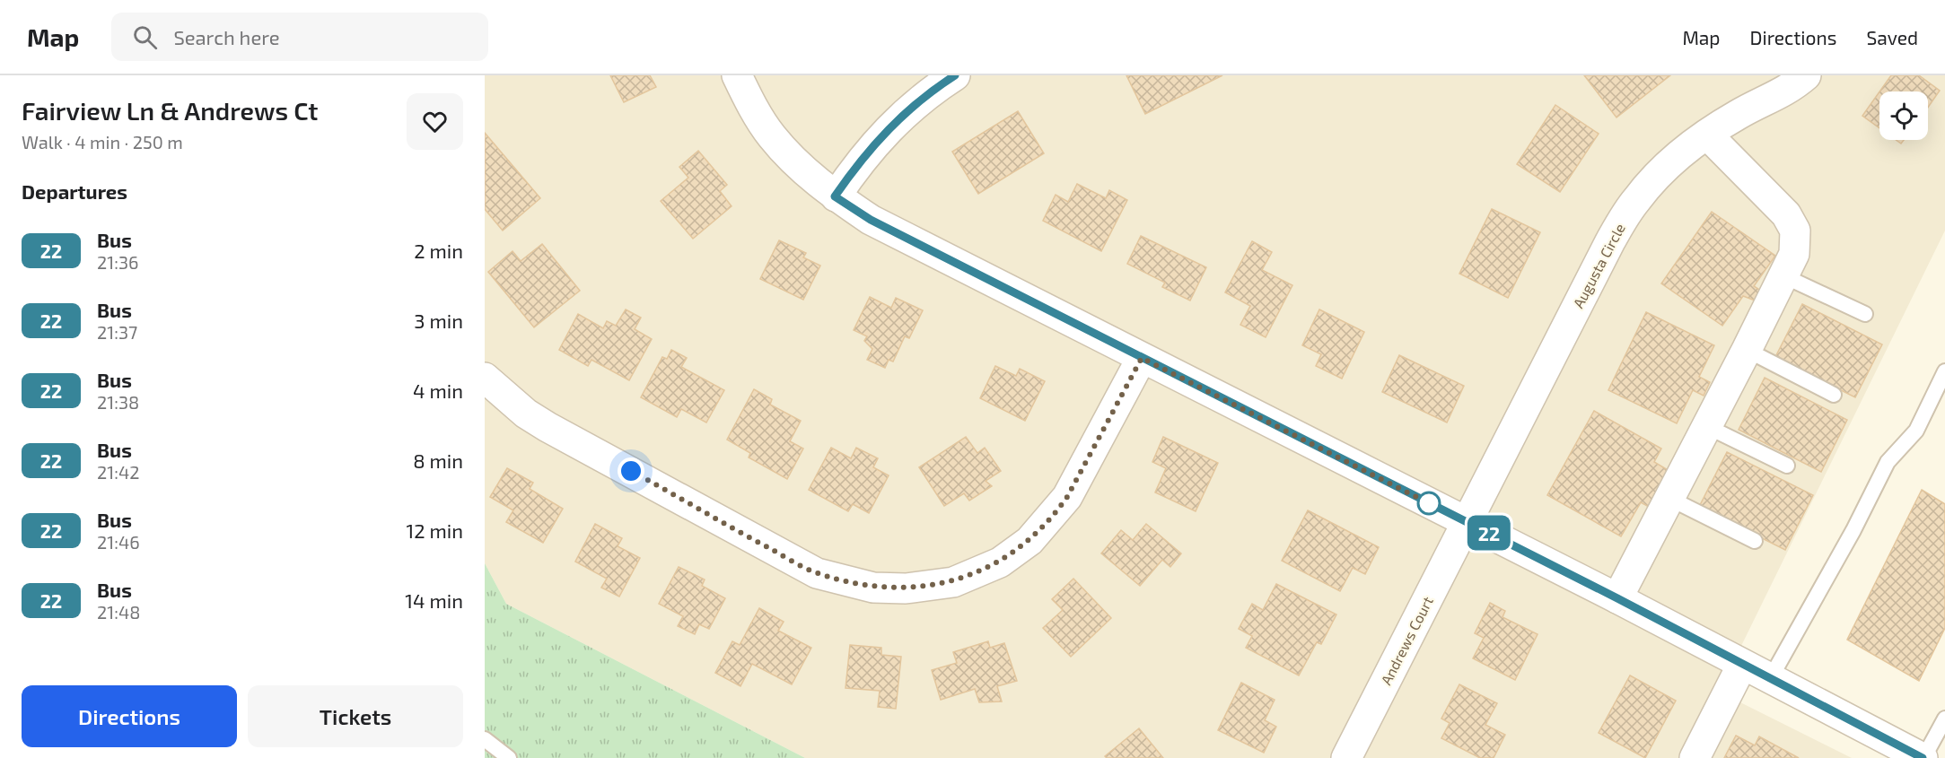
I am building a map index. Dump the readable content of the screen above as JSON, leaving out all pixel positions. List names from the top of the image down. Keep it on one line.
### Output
{"streets":{"street":["Augusta Circle","Andrews Court"]},"crossings":[["Augusta Circle","Andrews Court"]],"lines":["bus line 22"],"page":{"header":"Map","search":"Search here","nav":["Map","Directions","Saved"],"heading":[["Fairview Ln & Andrews Ct","Walk · 4 min · 250 m"],"Departures"],"on_map":"22","list":[{"mark":"22","name":"Bus","note":"21:36","value":"2 min"},{"mark":"22","name":"Bus","note":"21:37","value":"3 min"},{"mark":"22","name":"Bus","note":"21:38","value":"4 min"},{"mark":"22","name":"Bus","note":"21:42","value":"8 min"},{"mark":"22","name":"Bus","note":"21:46","value":"12 min"},{"mark":"22","name":"Bus","note":"21:48","value":"14 min"}],"buttons":["Directions","Tickets"]}}
